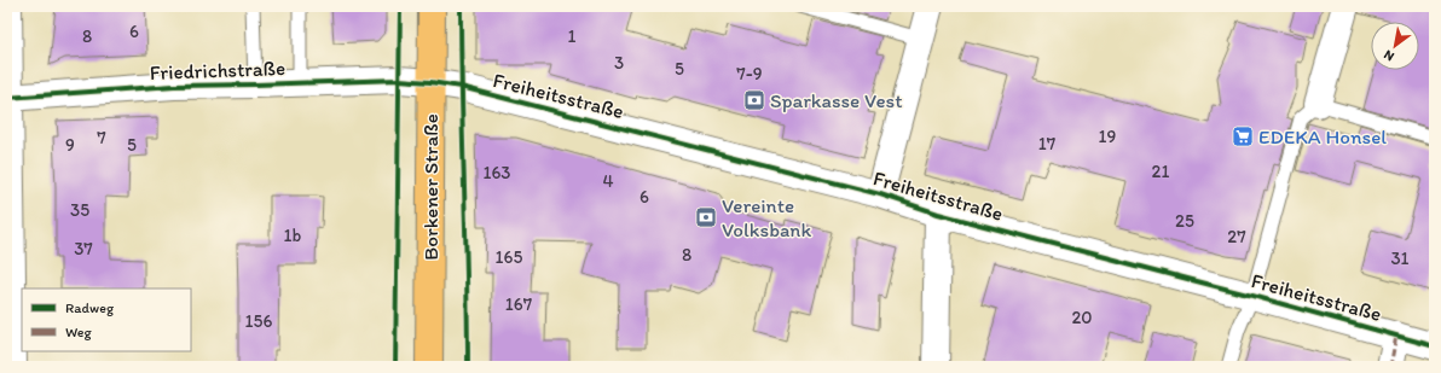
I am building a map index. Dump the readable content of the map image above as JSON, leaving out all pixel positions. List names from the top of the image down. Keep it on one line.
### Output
{"streets":{"main road":["Borkener Straße"],"street":["Friedrichstraße","Freiheitsstraße"]},"crossings":[["Friedrichstraße","Freiheitsstraße"],["Friedrichstraße","Borkener Straße"],["Freiheitsstraße","Borkener Straße"]],"places":{"bank":["Sparkasse Vest","Vereinte Volksbank"],"supermarket":["EDEKA Honsel"]},"house_numbers":["6","8","1","3","5","7-9","19","7","17","9","5","21","163","4","6","35","25","1b","27","37","8","165","31","167","20","156"],"legend":["Radweg","Weg"],"north":"bottom left"}
